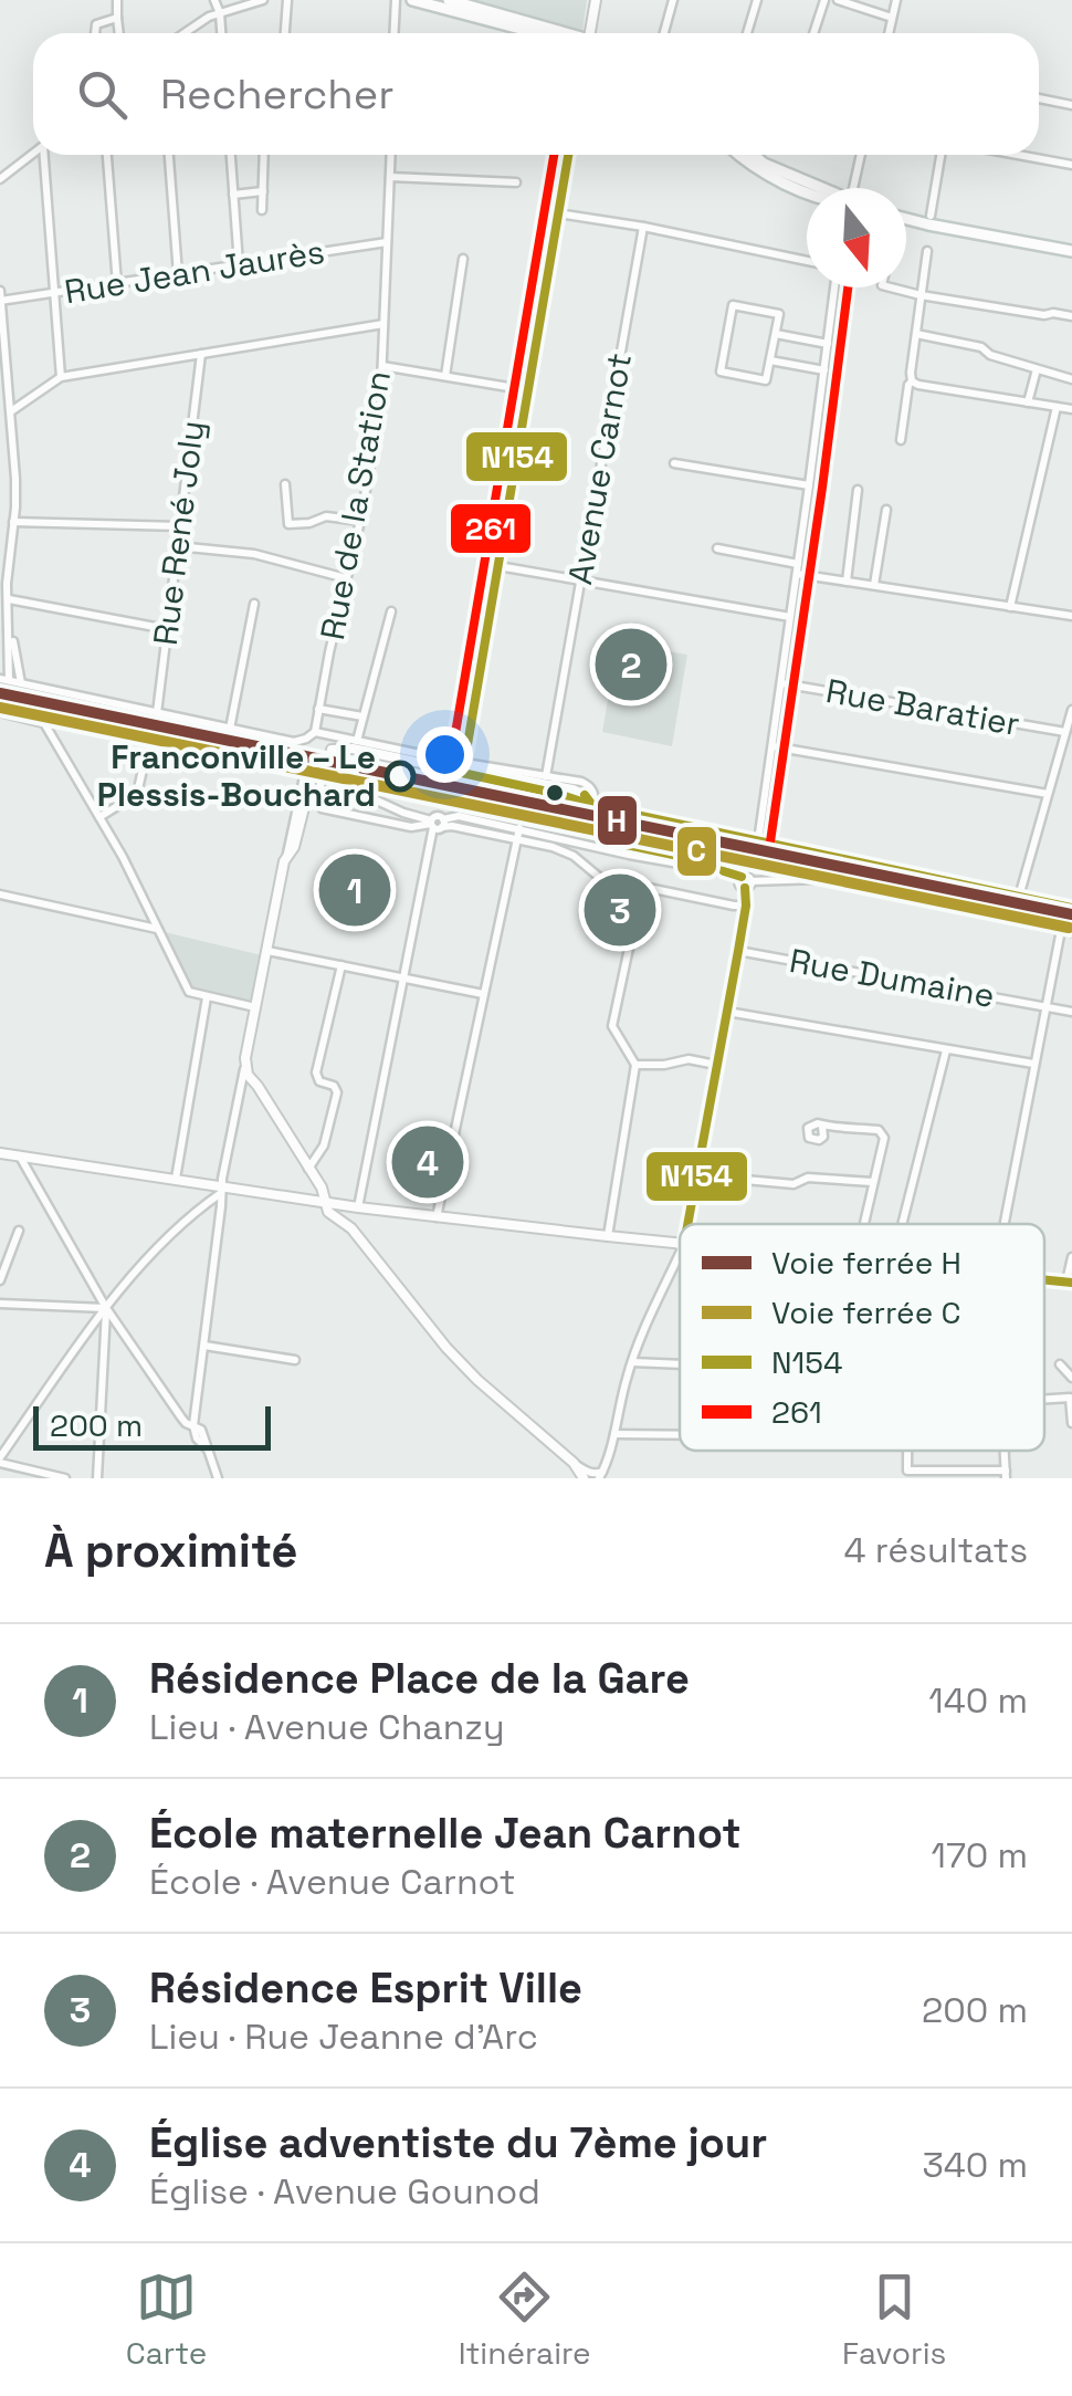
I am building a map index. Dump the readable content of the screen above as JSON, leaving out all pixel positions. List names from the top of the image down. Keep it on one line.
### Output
{"streets":{"street":["Rue Jean Jaurès","Avenue Carnot","Rue de la Station","Rue René Joly","Rue Baratier","Rue Dumaine"]},"crossings":[["Rue Jean Jaurès","Rue de la Station"]],"places":["Franconville – Le Plessis-Bouchard"],"lines":["transit line N154","transit line 261","rail line H","rail line C"],"legend":["Voie ferrée H","Voie ferrée C","N154","261"],"scale_bar":"200 m","north":"bottom","page":{"search":"Rechercher","pins":["2","1","3","4"],"scale":"200 m","heading":["À proximité","4 résultats"],"list":[{"mark":"1","name":"Résidence Place de la Gare","note":"Lieu · Avenue Chanzy","value":"140 m"},{"mark":"2","name":"École maternelle Jean Carnot","note":"École · Avenue Carnot","value":"170 m"},{"mark":"3","name":"Résidence Esprit Ville","note":"Lieu · Rue Jeanne d'Arc","value":"200 m"},{"mark":"4","name":"Église adventiste du 7ème jour","note":"Église · Avenue Gounod","value":"340 m"}],"nav":["Carte","Itinéraire","Favoris"]}}
